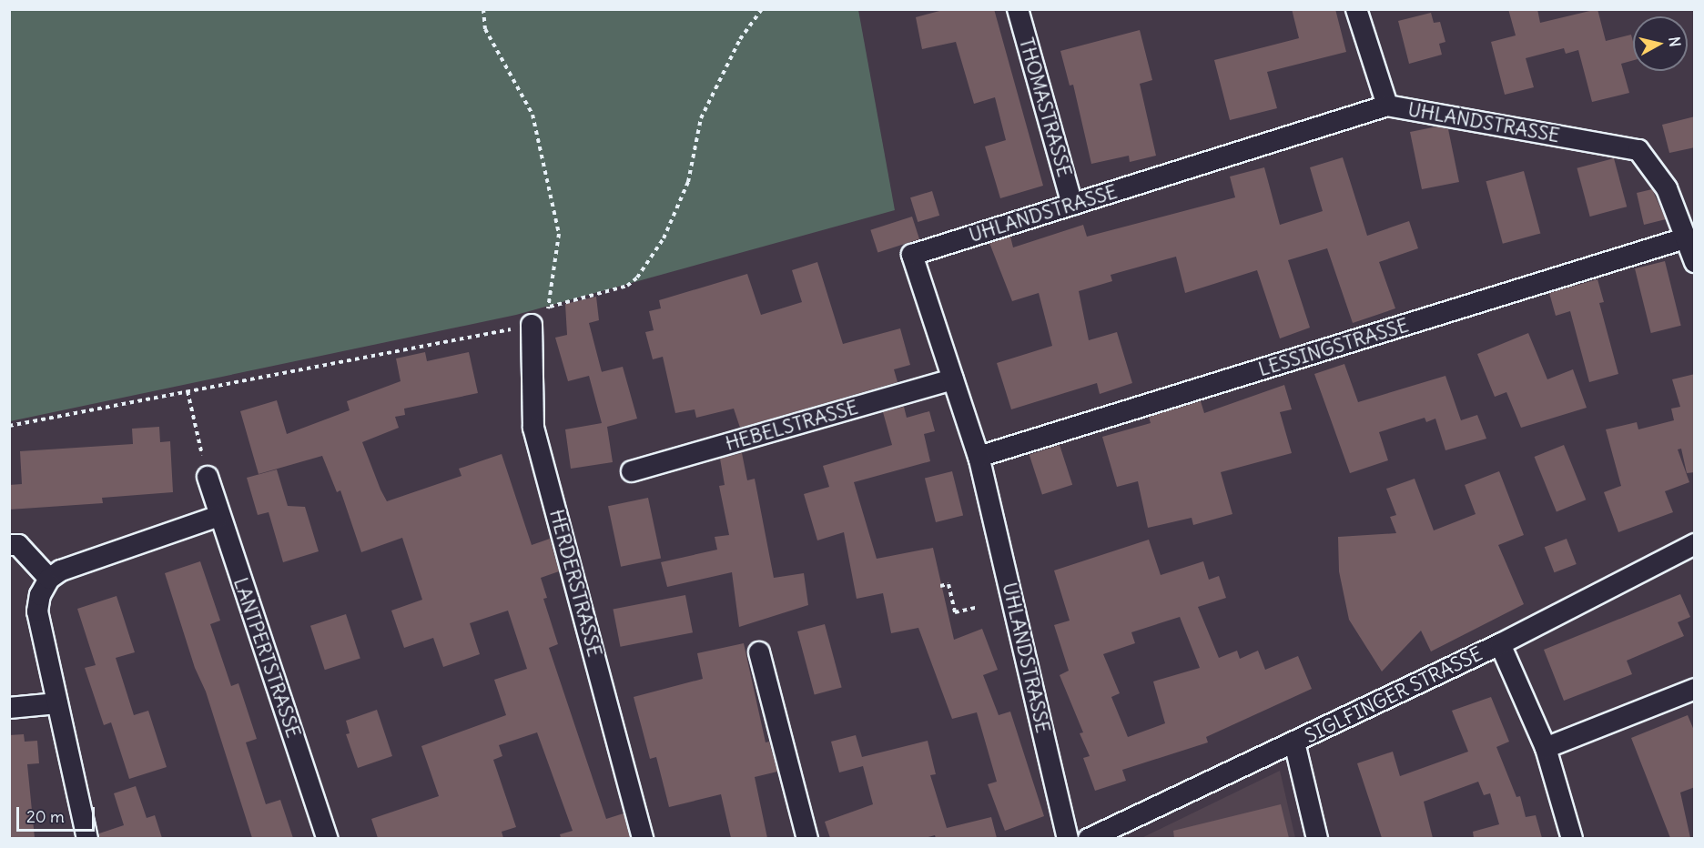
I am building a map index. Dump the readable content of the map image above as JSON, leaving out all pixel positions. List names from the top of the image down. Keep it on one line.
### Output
{"streets":{"street":["THOMASTRASSE","UHLANDSTRASSE","LESSINGSTRASSE","HEBELSTRASSE","HERDERSTRASSE","LANTPERTSTRASSE","SIGLFINGER STRASSE"]},"crossings":[["THOMASTRASSE","UHLANDSTRASSE"],["UHLANDSTRASSE","LESSINGSTRASSE"],["UHLANDSTRASSE","HEBELSTRASSE"]],"scale_bar":"20 m","north":"right"}
